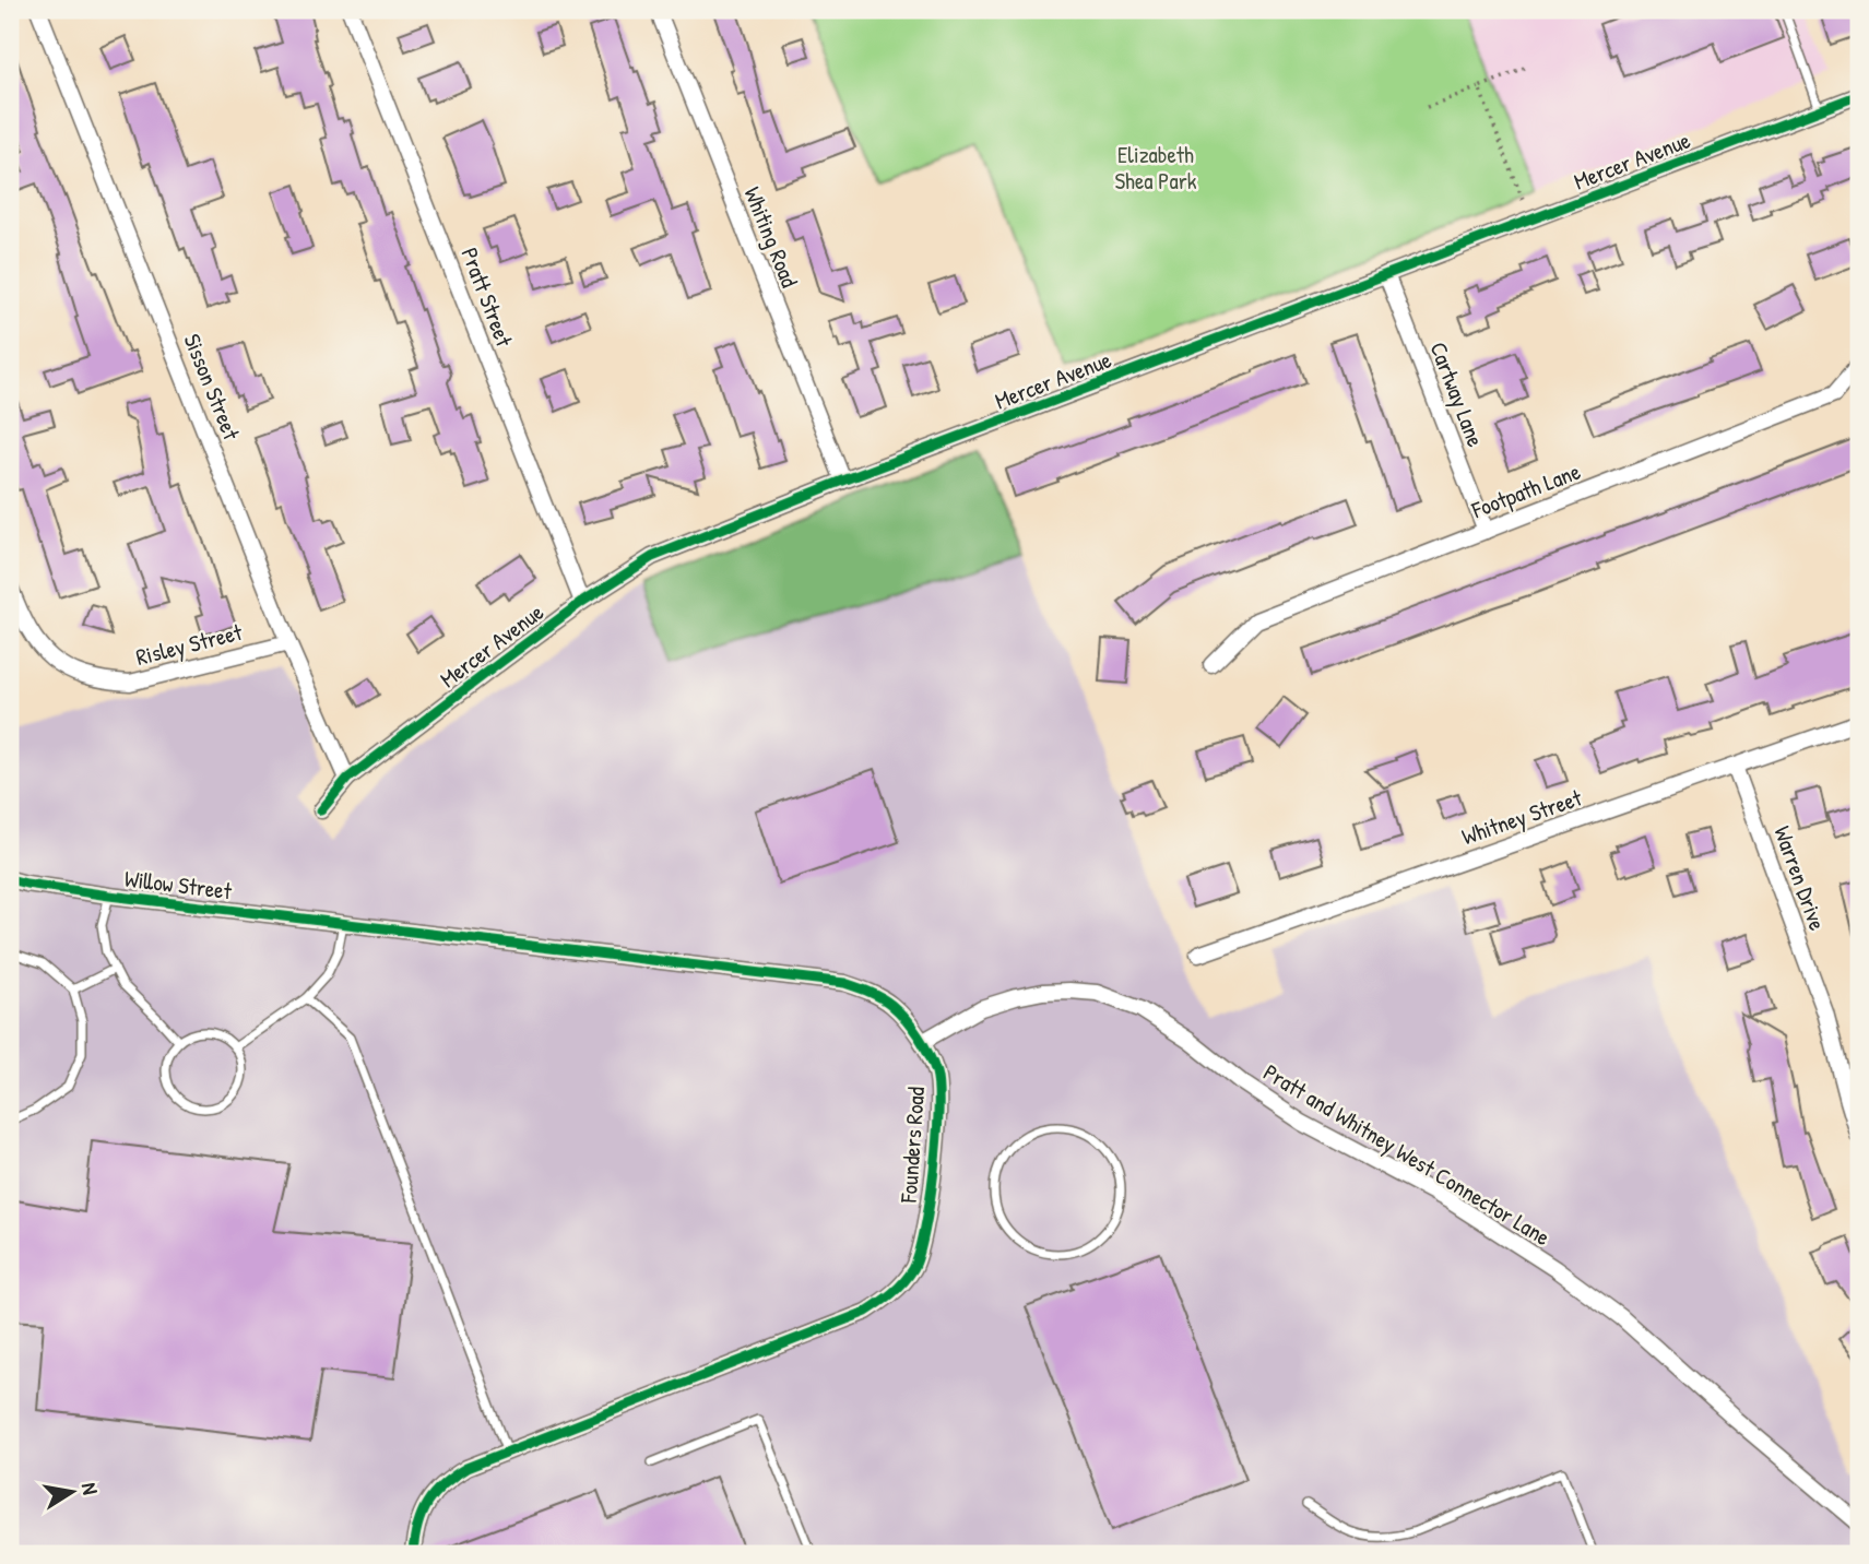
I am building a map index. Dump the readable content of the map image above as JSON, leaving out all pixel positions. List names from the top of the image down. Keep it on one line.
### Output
{"streets":{"street":["Mercer Avenue","Whiting Road","Pratt Street","Sisson Street","Cartway Lane","Footpath Lane","Risley Street","Whitney Street","Warren Drive","Willow Street","Founders Road","Pratt and Whitney West Connector Lane"]},"crossings":[["Mercer Avenue","Whiting Road"],["Mercer Avenue","Pratt Street"],["Mercer Avenue","Sisson Street"],["Mercer Avenue","Cartway Lane"],["Sisson Street","Risley Street"],["Cartway Lane","Footpath Lane"],["Whitney Street","Warren Drive"],["Willow Street","Founders Road"],["Founders Road","Pratt and Whitney West Connector Lane"]],"parks":["Elizabeth Shea Park"],"north":"right"}
